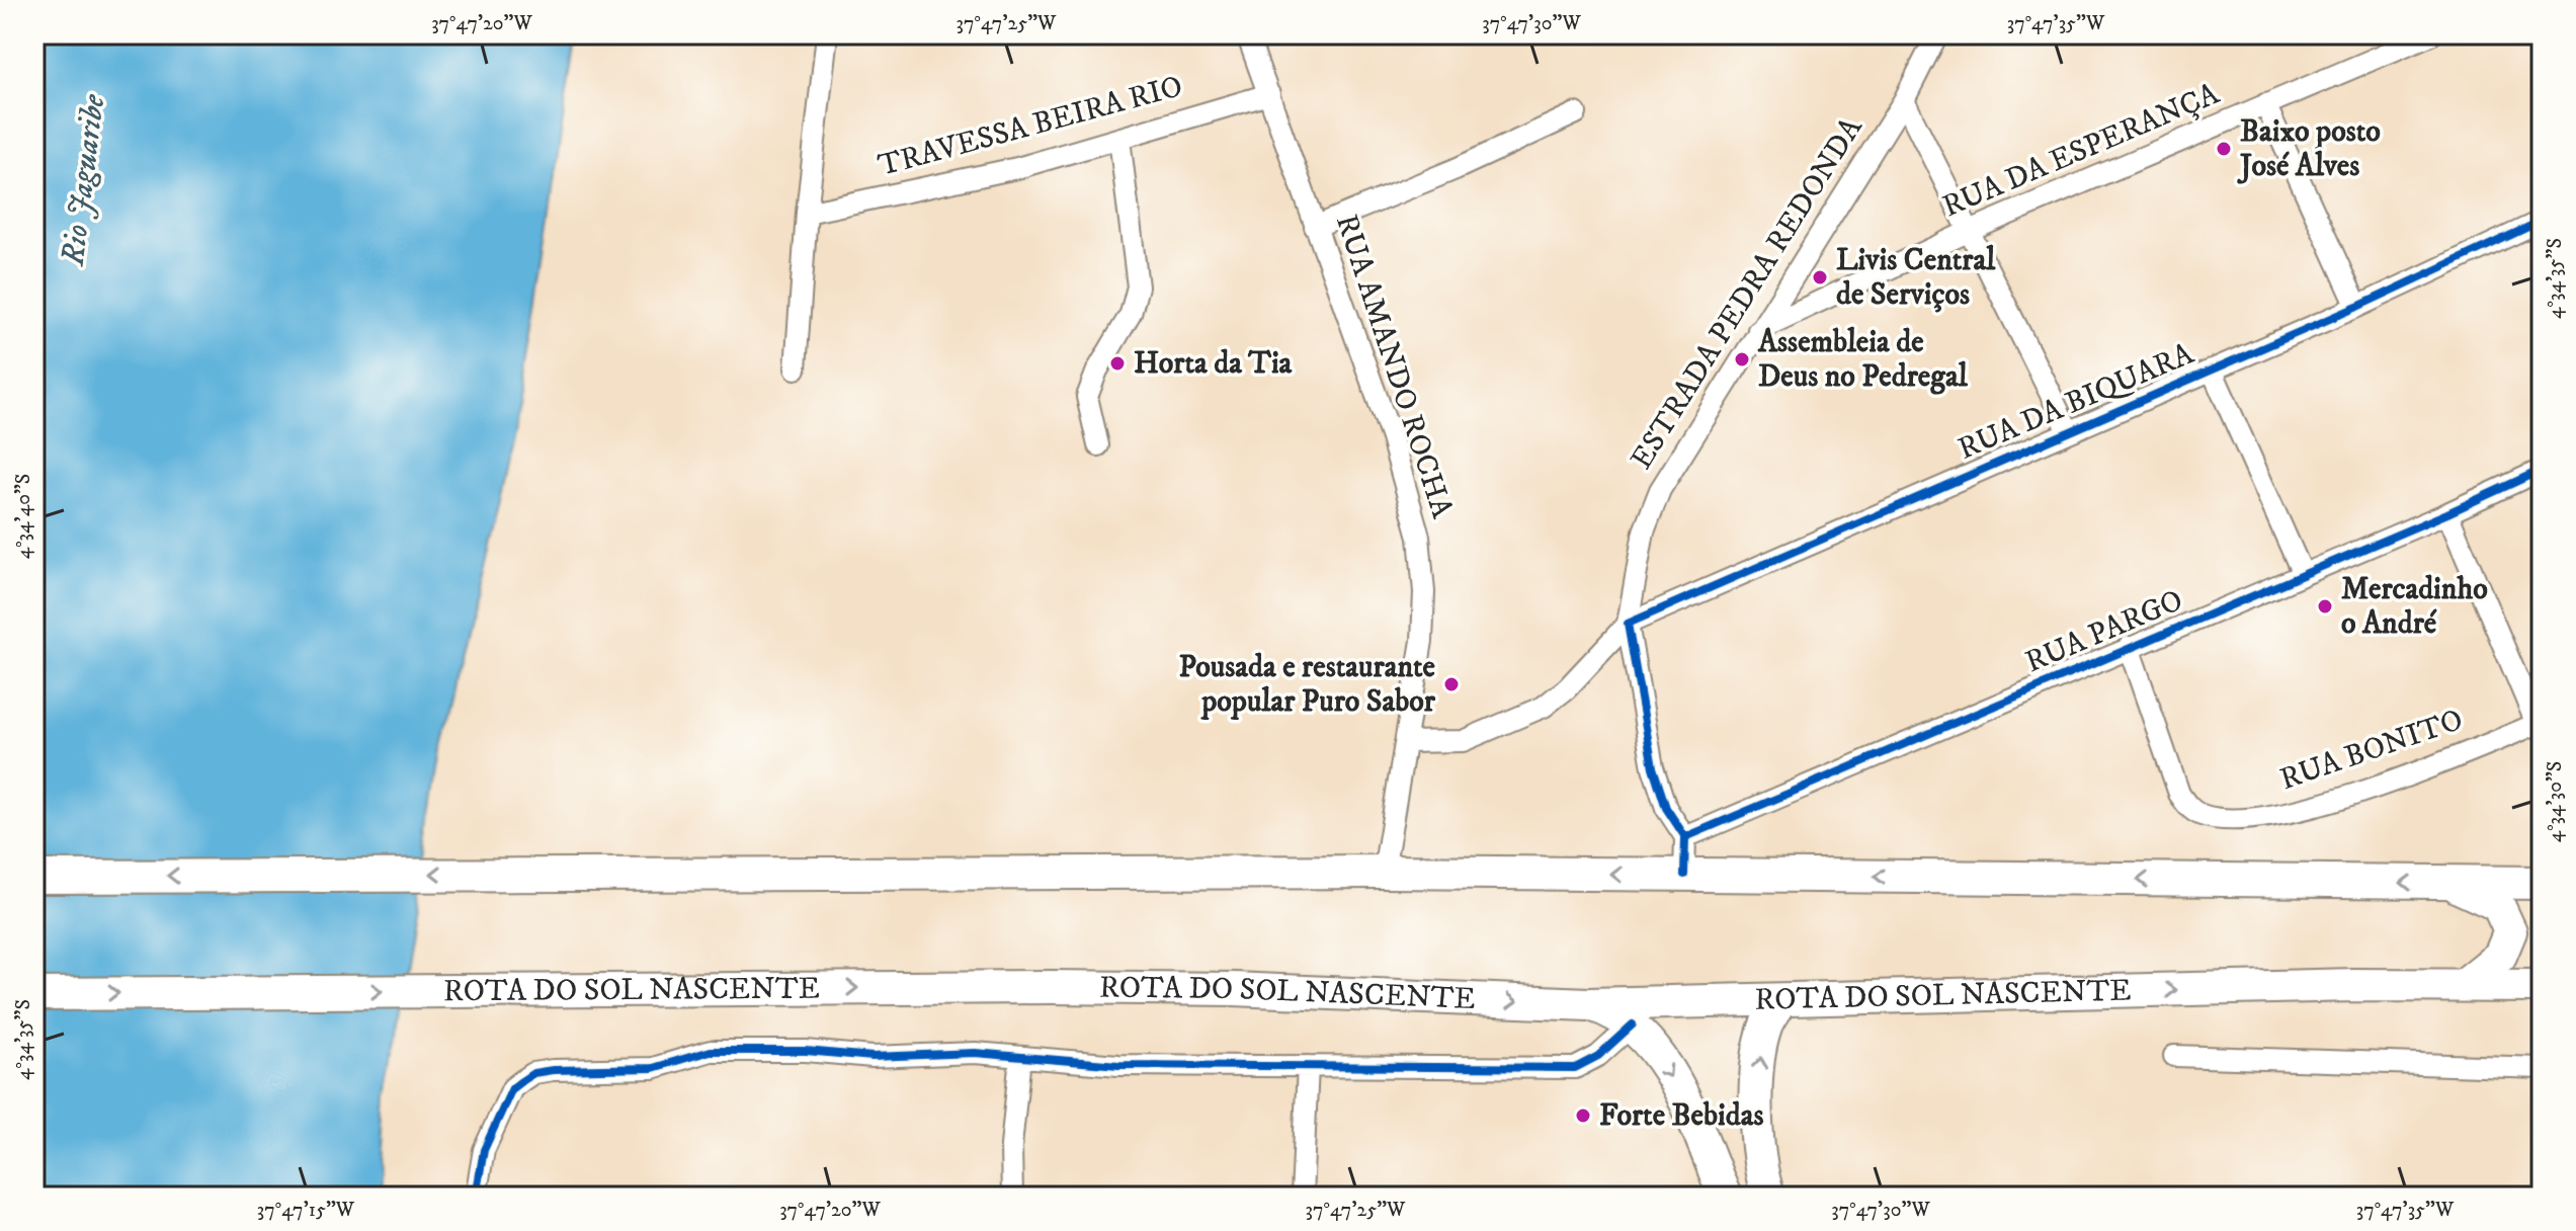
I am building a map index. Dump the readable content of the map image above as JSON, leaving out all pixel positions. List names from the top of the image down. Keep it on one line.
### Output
{"streets":{"highway":["ROTA DO SOL NASCENTE"],"street":["TRAVESSA BEIRA RIO","RUA DA ESPERANÇA","ESTRADA PEDRA REDONDA","RUA AMANDO ROCHA","RUA DA BIQUARA","RUA PARGO","RUA BONITO"]},"crossings":[["TRAVESSA BEIRA RIO","RUA AMANDO ROCHA"],["RUA DA ESPERANÇA","ESTRADA PEDRA REDONDA"],["ESTRADA PEDRA REDONDA","RUA DA BIQUARA"],["RUA PARGO","RUA BONITO"]],"water":["Rio Jaguaribe"],"places":["Baixo posto José Alves","Livis Central de Serviços","Assembleia de Deus no Pedregal","Horta da Tia","Mercadinho o André","Pousada e restaurante popular Puro Sabor","Forte Bebidas"],"coordinates":["37°47'20\"W","37°47'25\"W","37°47'30\"W","37°47'35\"W","4°34'35\"S","4°34'40\"S","4°34'30\"S","37°47'15\"W"]}
